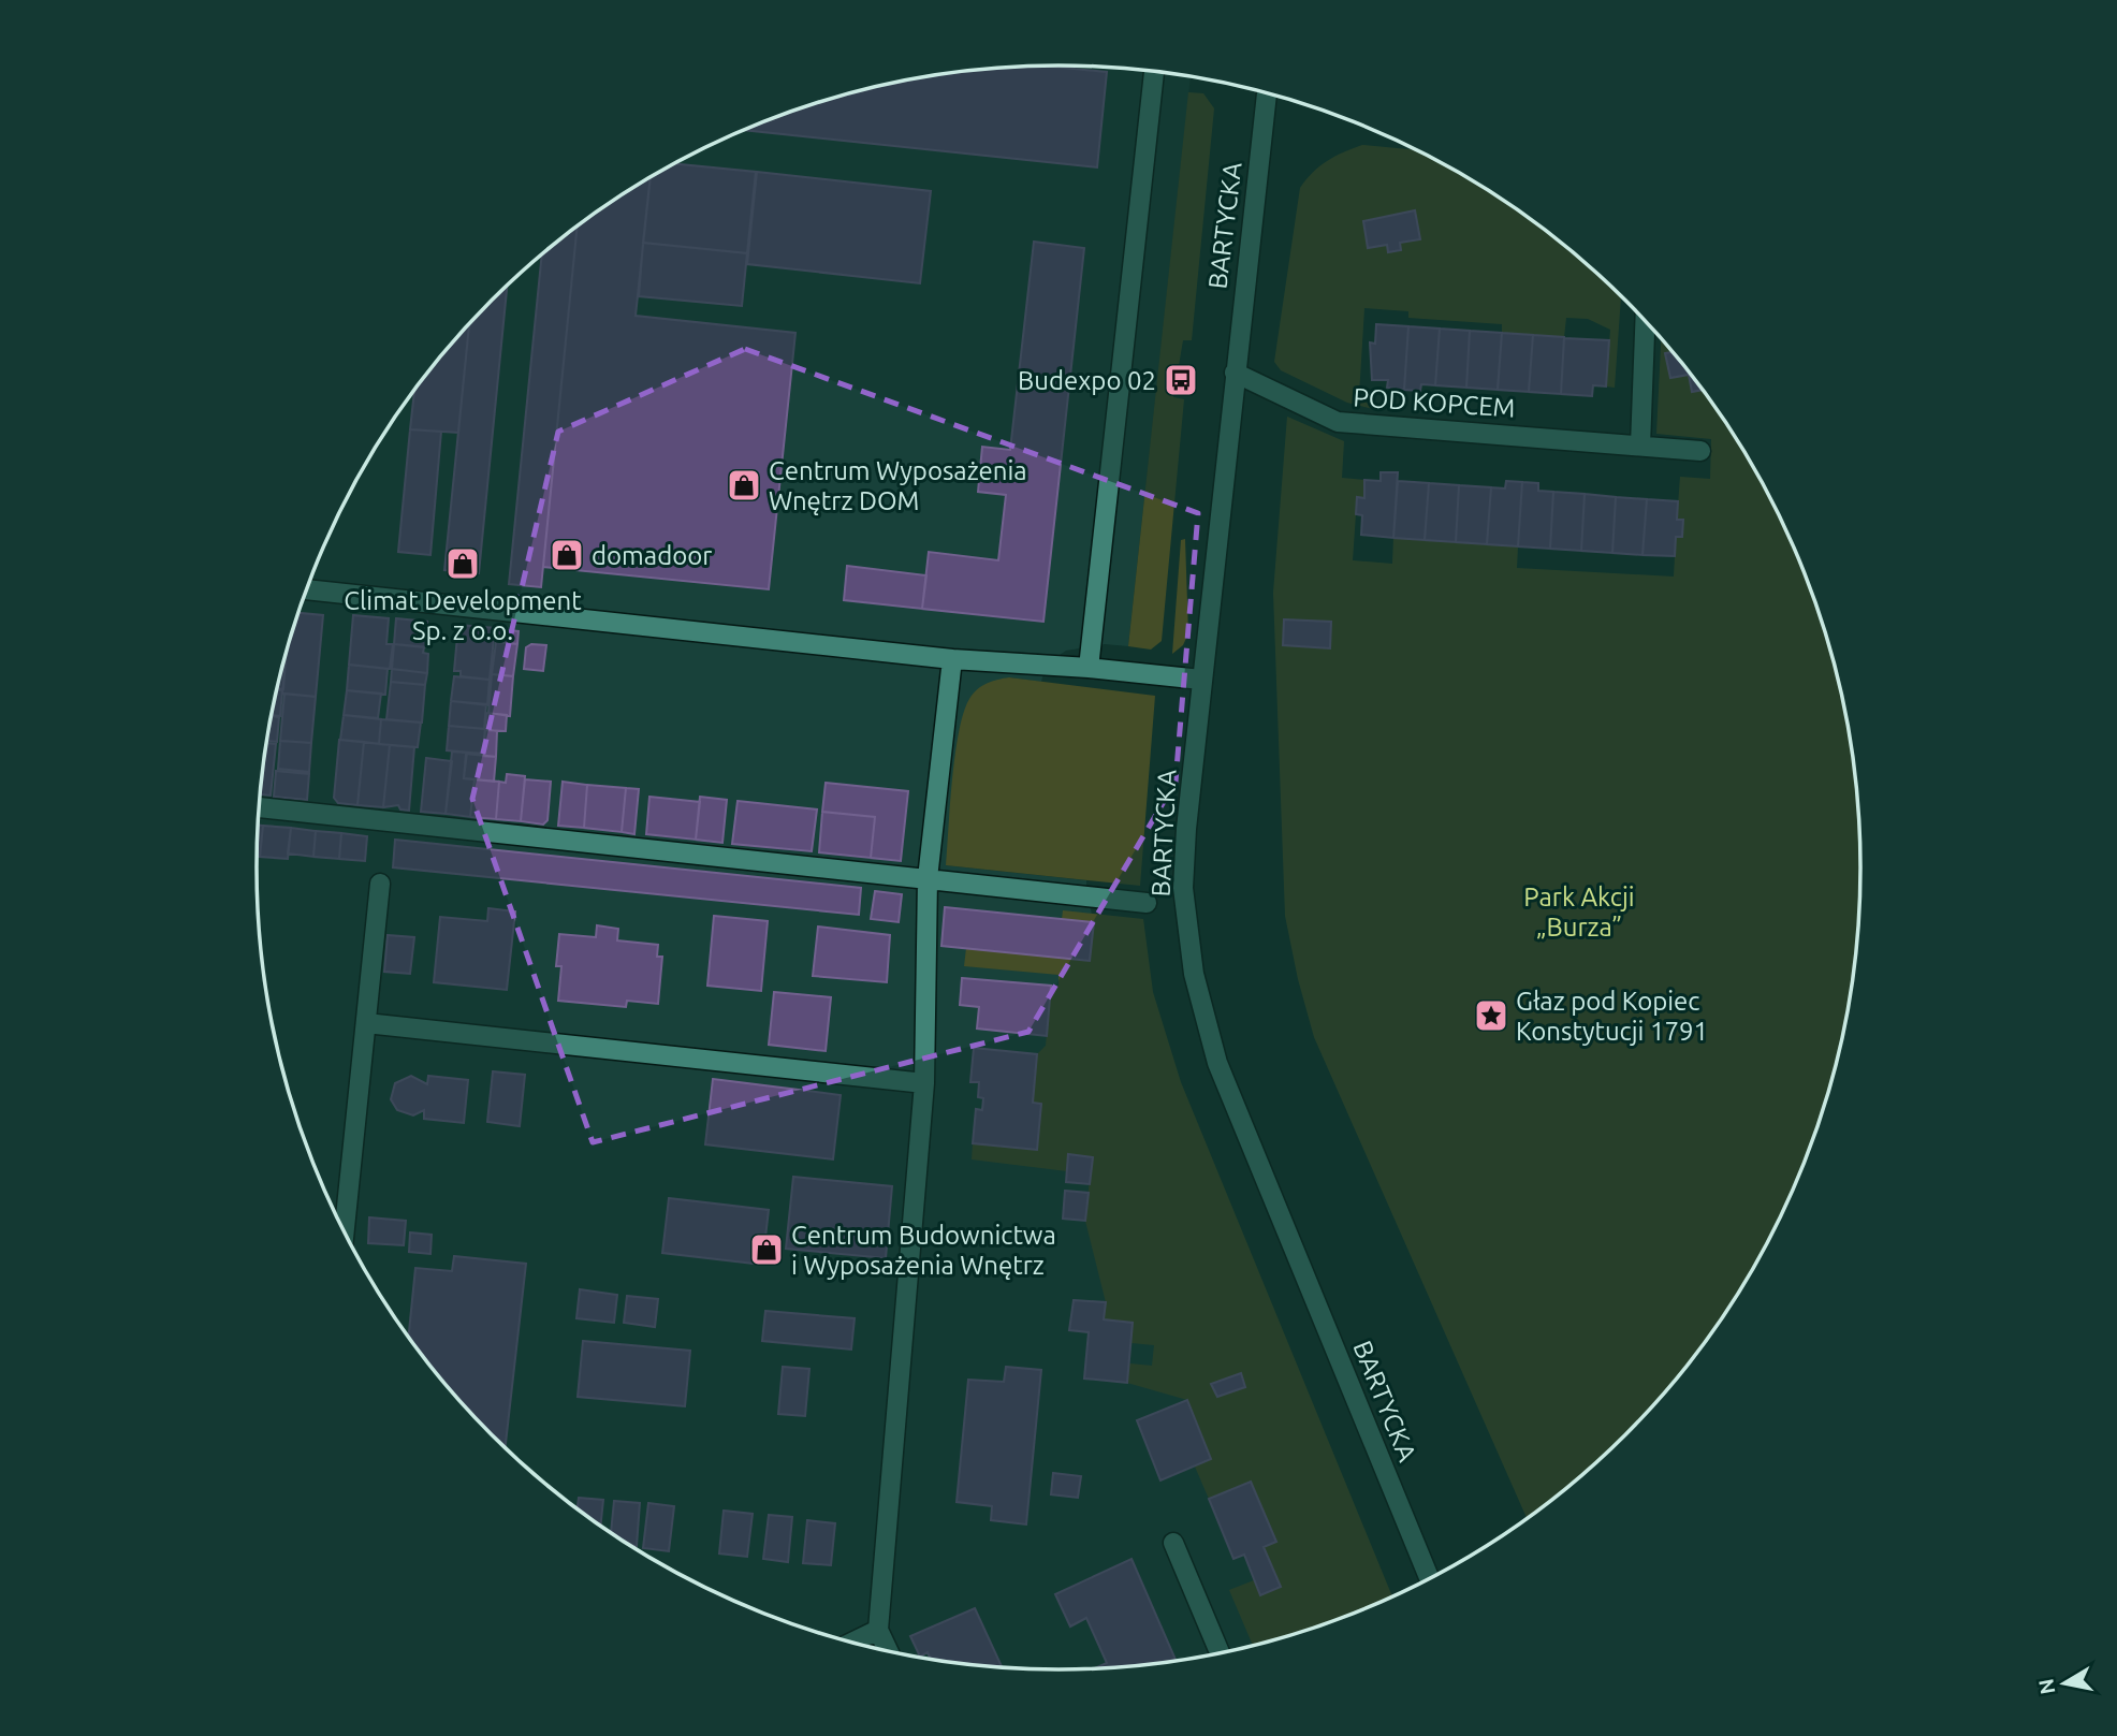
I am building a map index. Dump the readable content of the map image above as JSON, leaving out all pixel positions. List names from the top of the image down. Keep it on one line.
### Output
{"streets":{"street":["BARTYCKA","POD KOPCEM"]},"crossings":[["BARTYCKA","POD KOPCEM"]],"parks":["Park Akcji „Burza”"],"places":{"bus stop":["Budexpo 02"],"shop":["Centrum Wyposażenia Wnętrz DOM","domadoor","Climat Development Sp. z o.o.","Centrum Budownictwa i Wyposażenia Wnętrz"],"place":["Głaz pod Kopiec Konstytucji 1791"]},"north":"left"}
